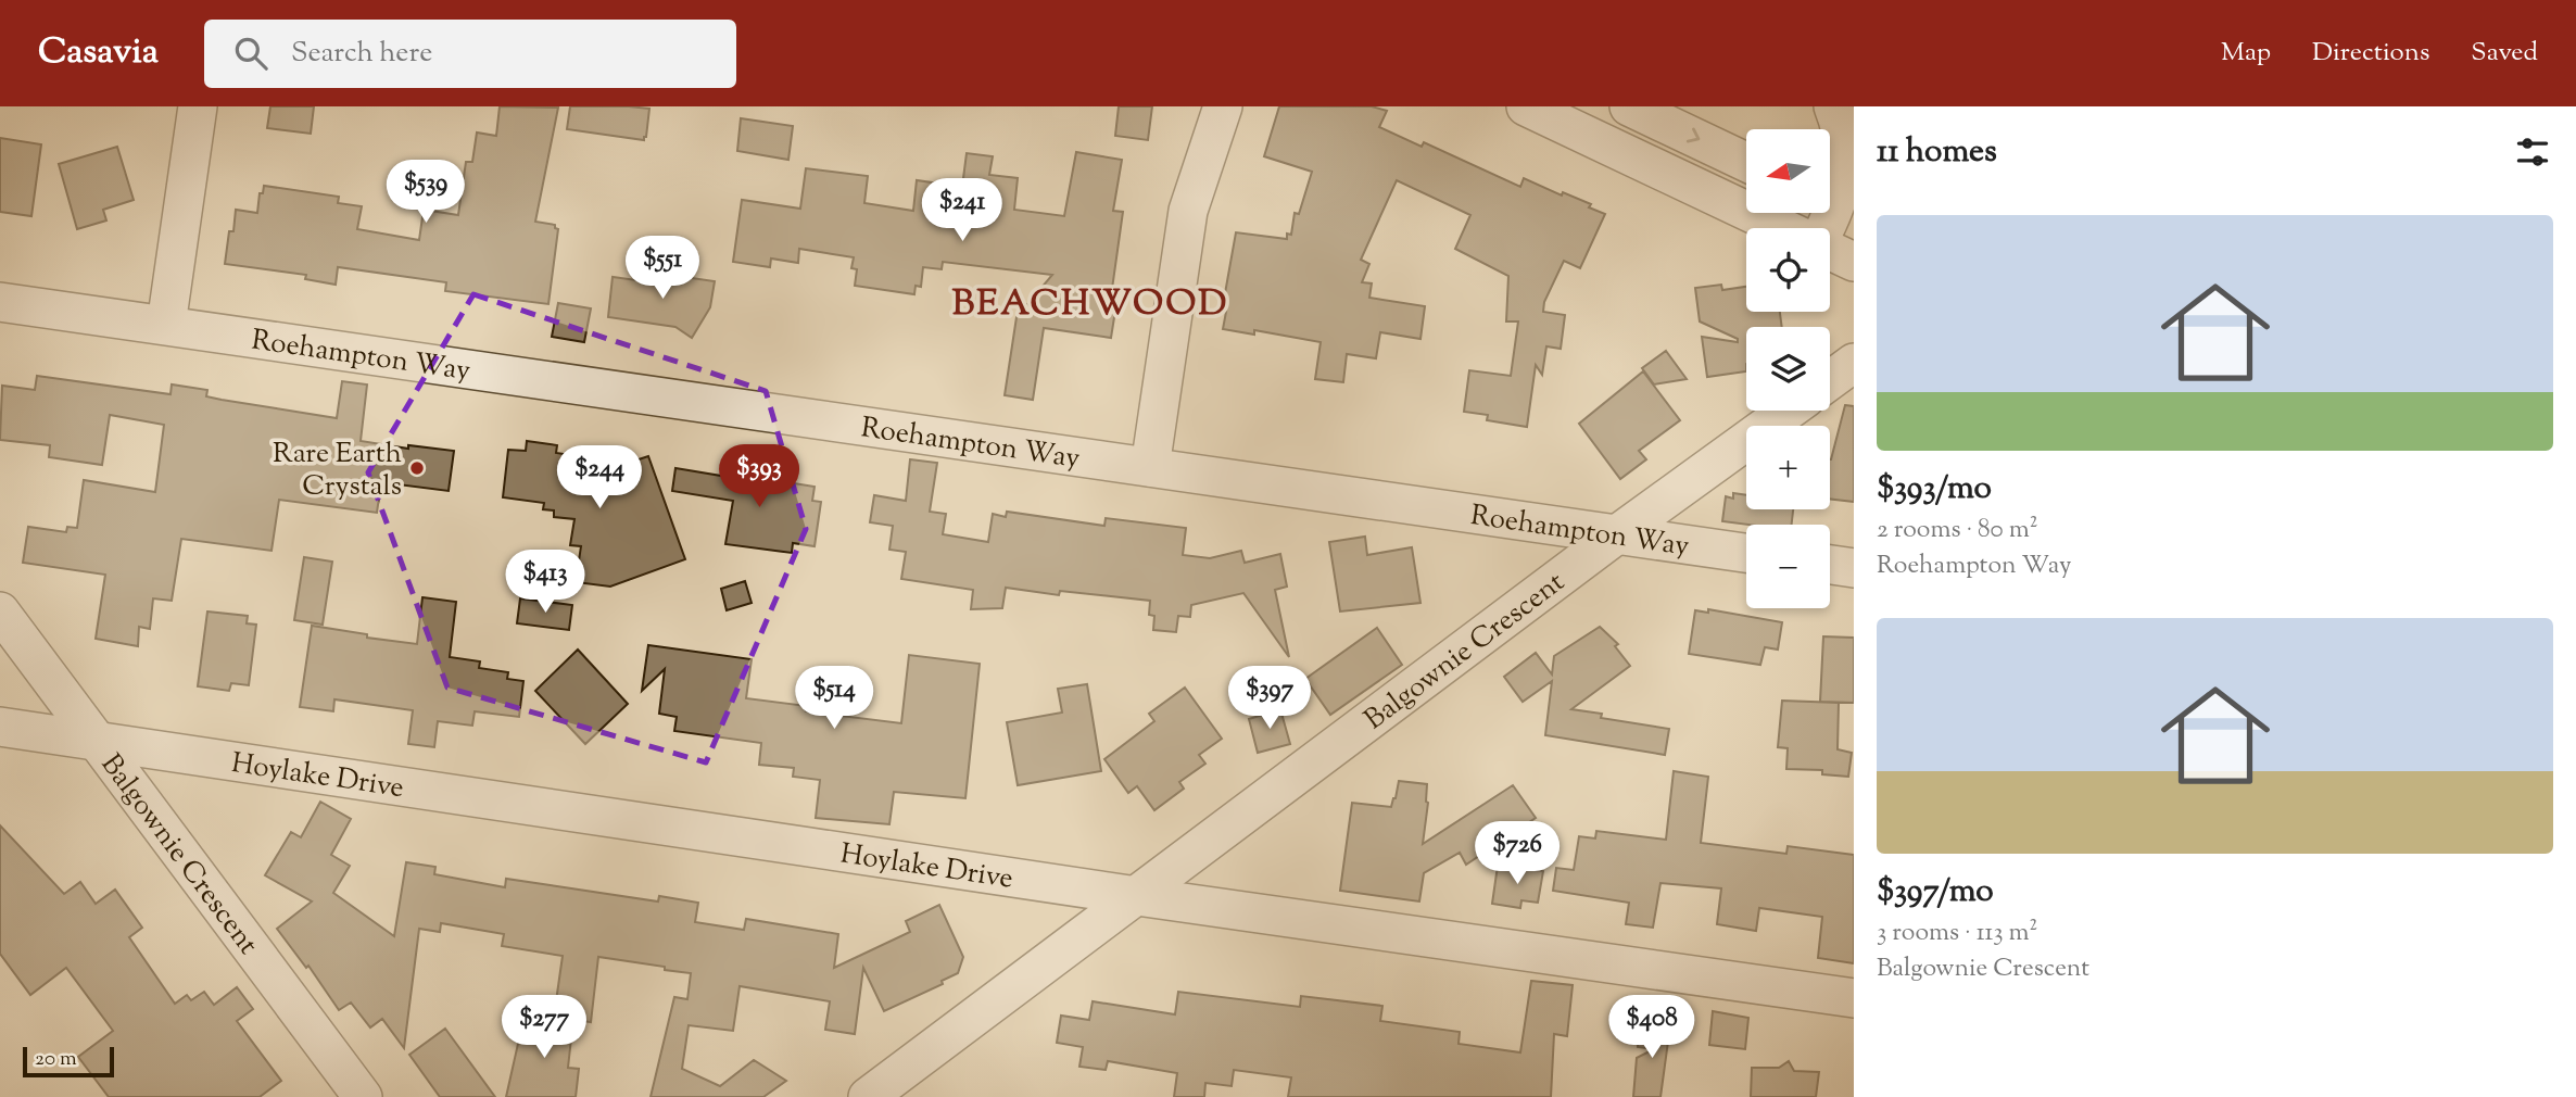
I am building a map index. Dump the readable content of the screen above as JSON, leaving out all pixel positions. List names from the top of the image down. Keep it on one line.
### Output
{"streets":{"street":["Roehampton Way","Balgownie Crescent","Hoylake Drive"]},"crossings":[["Roehampton Way","Balgownie Crescent"],["Balgownie Crescent","Hoylake Drive"]],"districts":["BEACHWOOD"],"places":["Rare Earth Crystals"],"scale_bar":"20 m","north":"left","page":{"header":"Casavia","search":"Search here","nav":["Map","Directions","Saved"],"heading":"11 homes","map_buttons":["+","−"],"price":["$539","$241","$551","$393","$244","$413","$514","$397","$726","$277","$408"],"list":[{"name":"$393/mo","note":"2 rooms · 80 m² · Roehampton Way"},{"name":"$397/mo","note":"3 rooms · 113 m² · Balgownie Crescent"}],"scale":"20 m"}}
